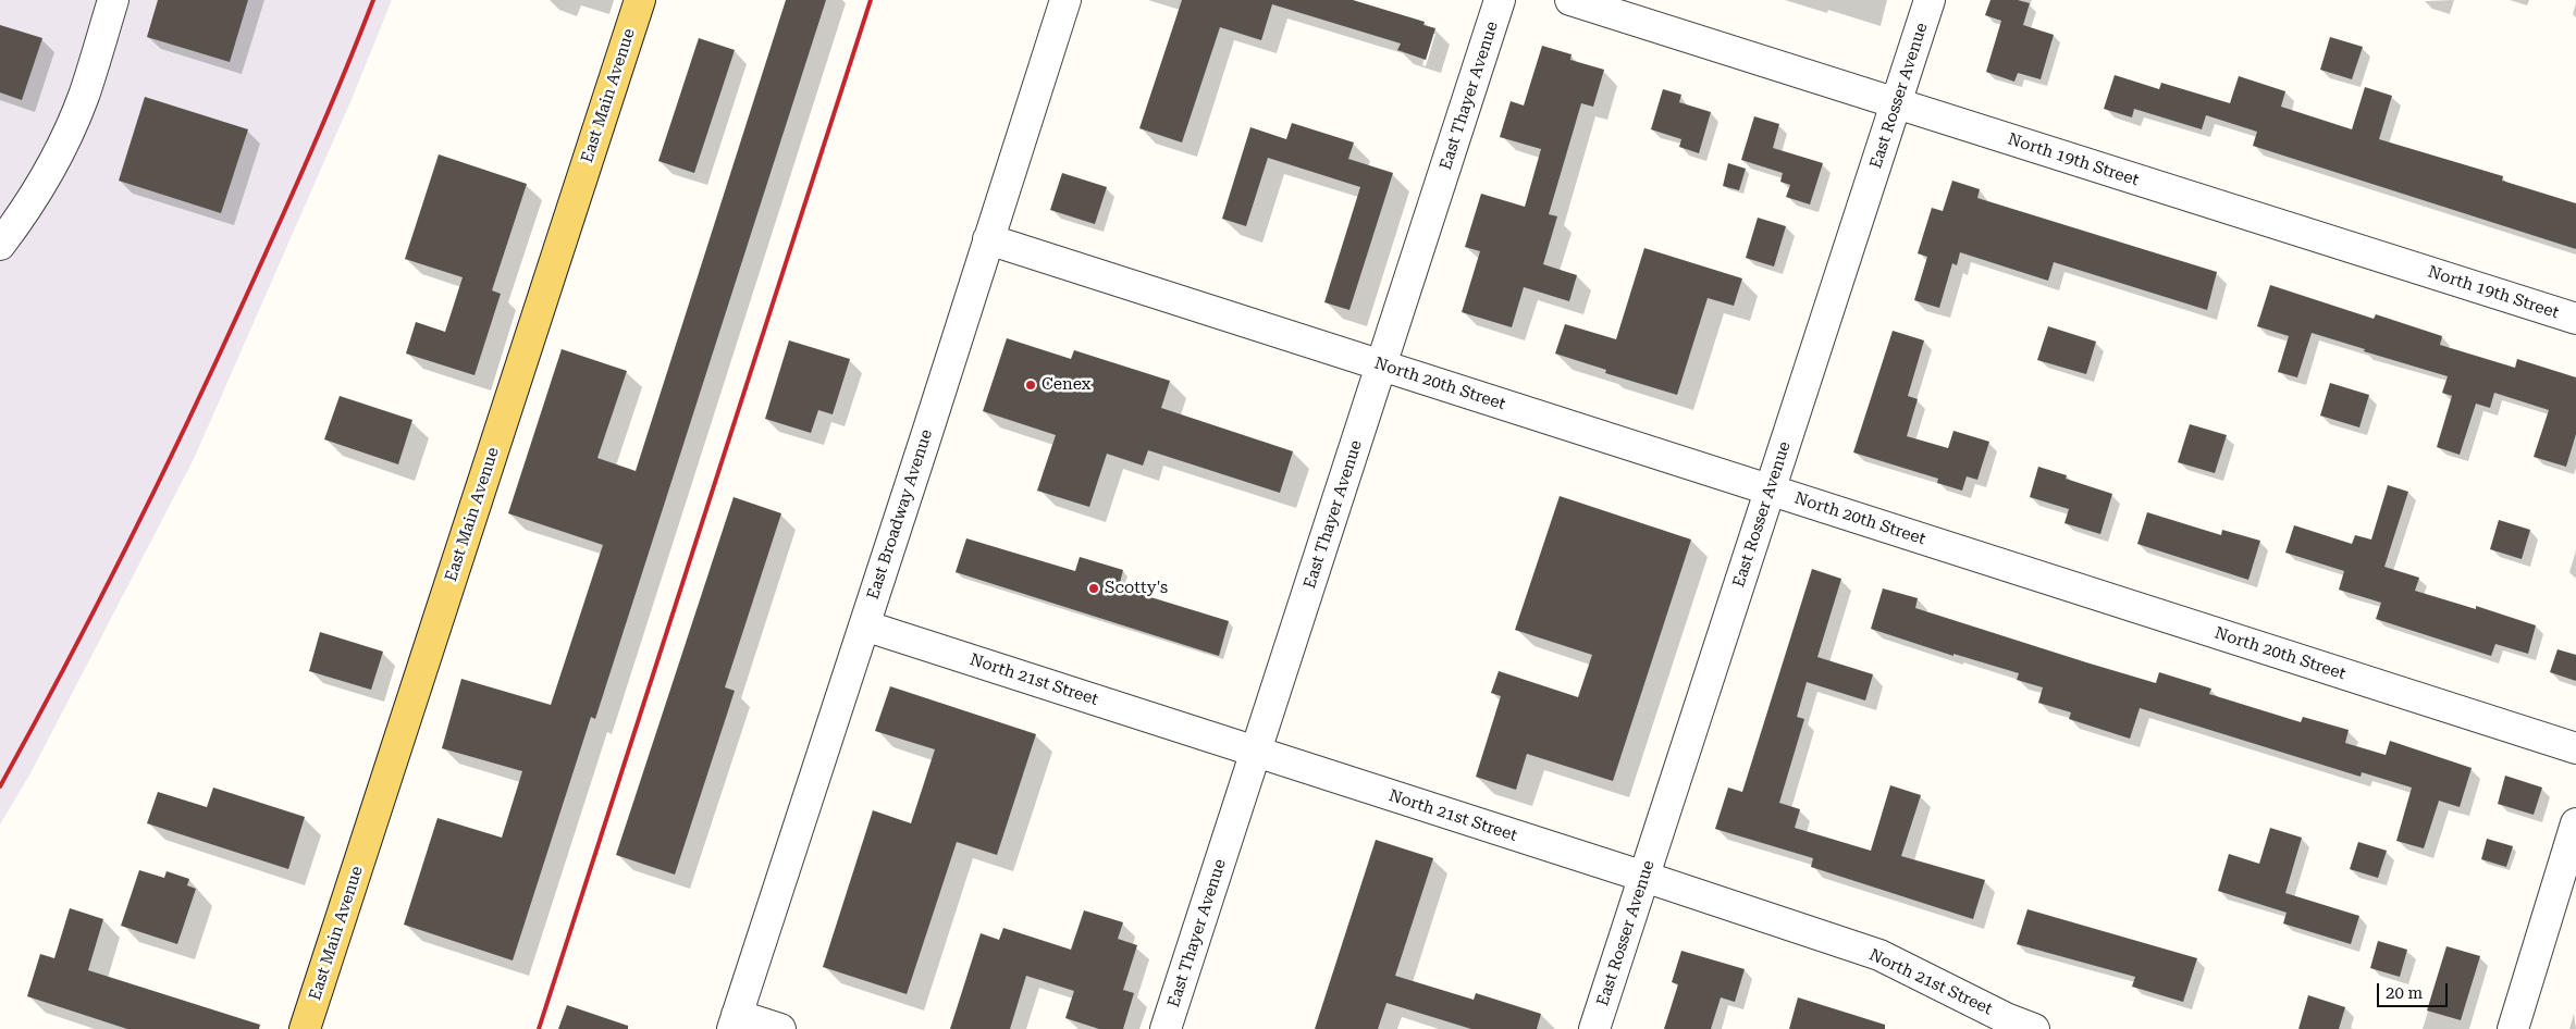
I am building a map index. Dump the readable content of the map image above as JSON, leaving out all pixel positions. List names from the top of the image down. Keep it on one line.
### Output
{"streets":{"main road":["East Main Avenue"],"street":["East Thayer Avenue","East Rosser Avenue","North 19th Street","North 20th Street","East Broadway Avenue","North 21st Street"]},"crossings":[["East Thayer Avenue","North 20th Street"],["East Thayer Avenue","North 21st Street"],["East Rosser Avenue","North 19th Street"],["East Rosser Avenue","North 20th Street"],["East Rosser Avenue","North 21st Street"],["North 20th Street","East Broadway Avenue"],["East Broadway Avenue","North 21st Street"]],"places":["Cenex","Scotty's"],"scale_bar":"20 m"}
